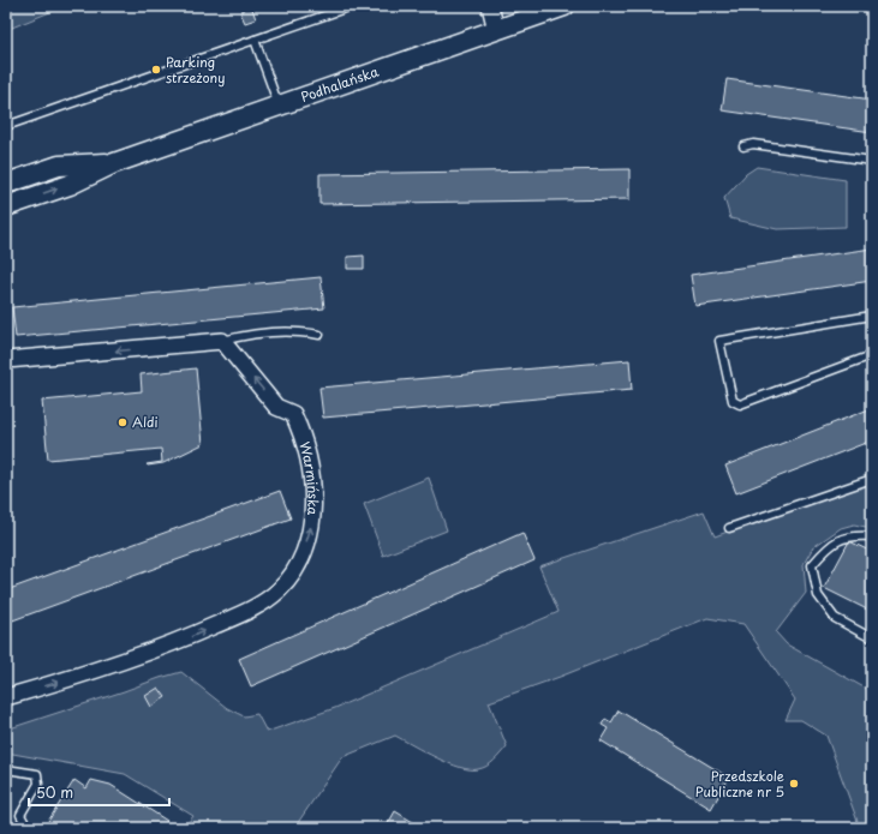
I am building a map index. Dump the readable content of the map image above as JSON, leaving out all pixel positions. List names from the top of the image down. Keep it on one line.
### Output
{"streets":{"street":["Podhalańska","Warmińska"]},"places":["Parking strzeżony","Aldi","Przedszkole Publiczne nr 5"],"scale_bar":"50 m"}
